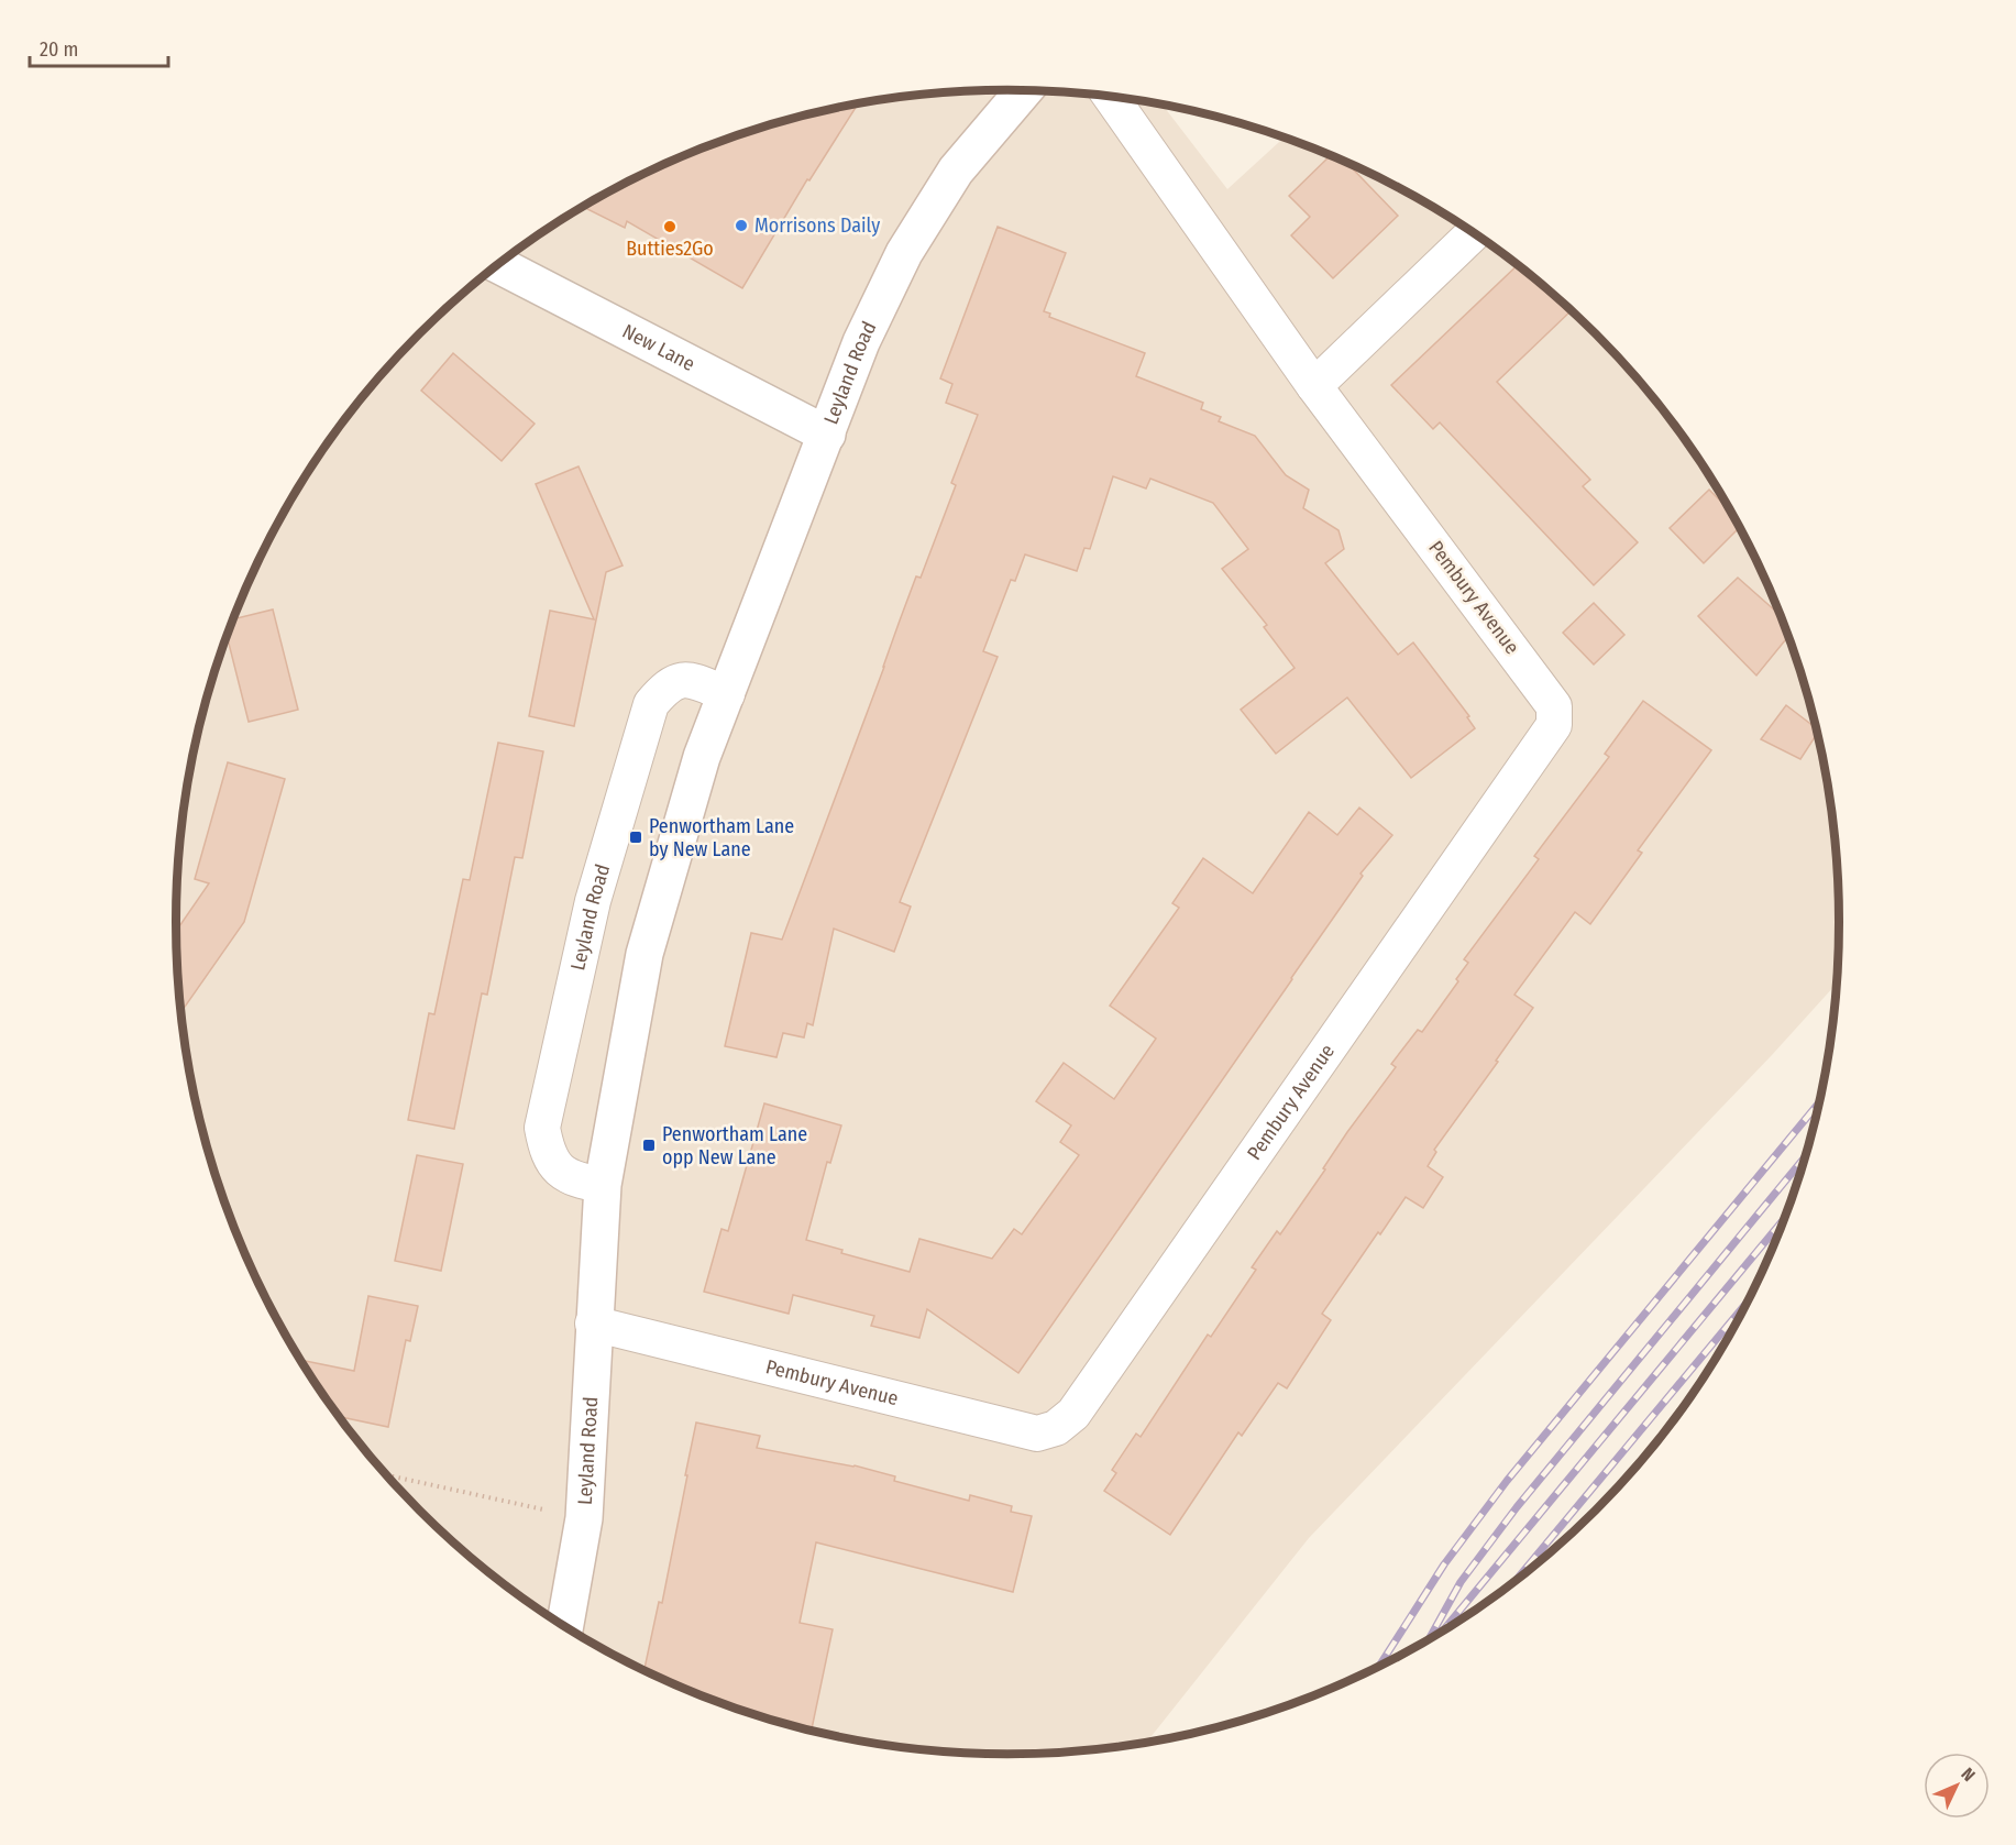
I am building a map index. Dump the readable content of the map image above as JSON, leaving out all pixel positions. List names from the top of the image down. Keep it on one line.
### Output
{"streets":{"main road":["New Lane","Leyland Road"],"street":["Pembury Avenue"]},"crossings":[["New Lane","Leyland Road"],["Leyland Road","Pembury Avenue"]],"places":{"other":["Morrisons Daily","Butties2Go"],"transit":["Penwortham Lane by New Lane","Penwortham Lane opp New Lane"]},"scale_bar":"20 m","north":"top right"}
